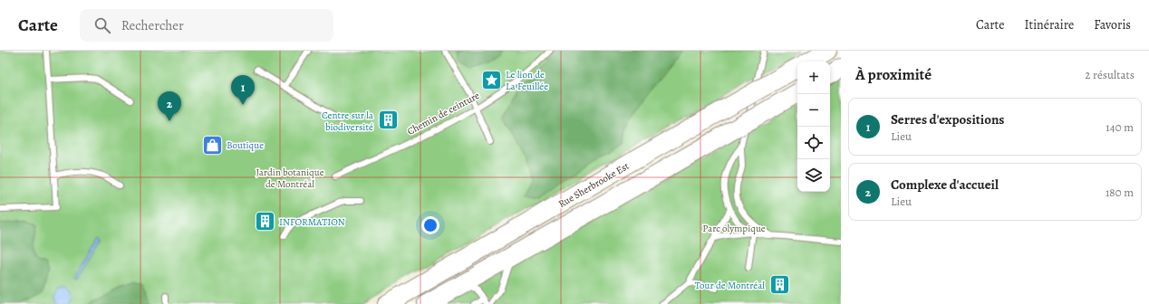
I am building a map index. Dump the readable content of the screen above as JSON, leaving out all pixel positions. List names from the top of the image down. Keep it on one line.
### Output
{"streets":{"main road":["Rue Sherbrooke Est"],"lane":["Chemin de ceinture"]},"parks":["Jardin botanique de Montréal","Parc olympique"],"places":{"place":["Le lion de La Feuillée"],"building":["Centre sur la biodiversité","INFORMATION","Tour de Montréal"],"shop":["Boutique"]},"page":{"header":"Carte","search":"Rechercher","nav":["Carte","Itinéraire","Favoris"],"heading":["À proximité","2 résultats"],"map_buttons":["+","−"],"pins":["1","2"],"list":[{"mark":"1","name":"Serres d'expositions","note":"Lieu","value":"140 m"},{"mark":"2","name":"Complexe d'accueil","note":"Lieu","value":"180 m"}]}}
